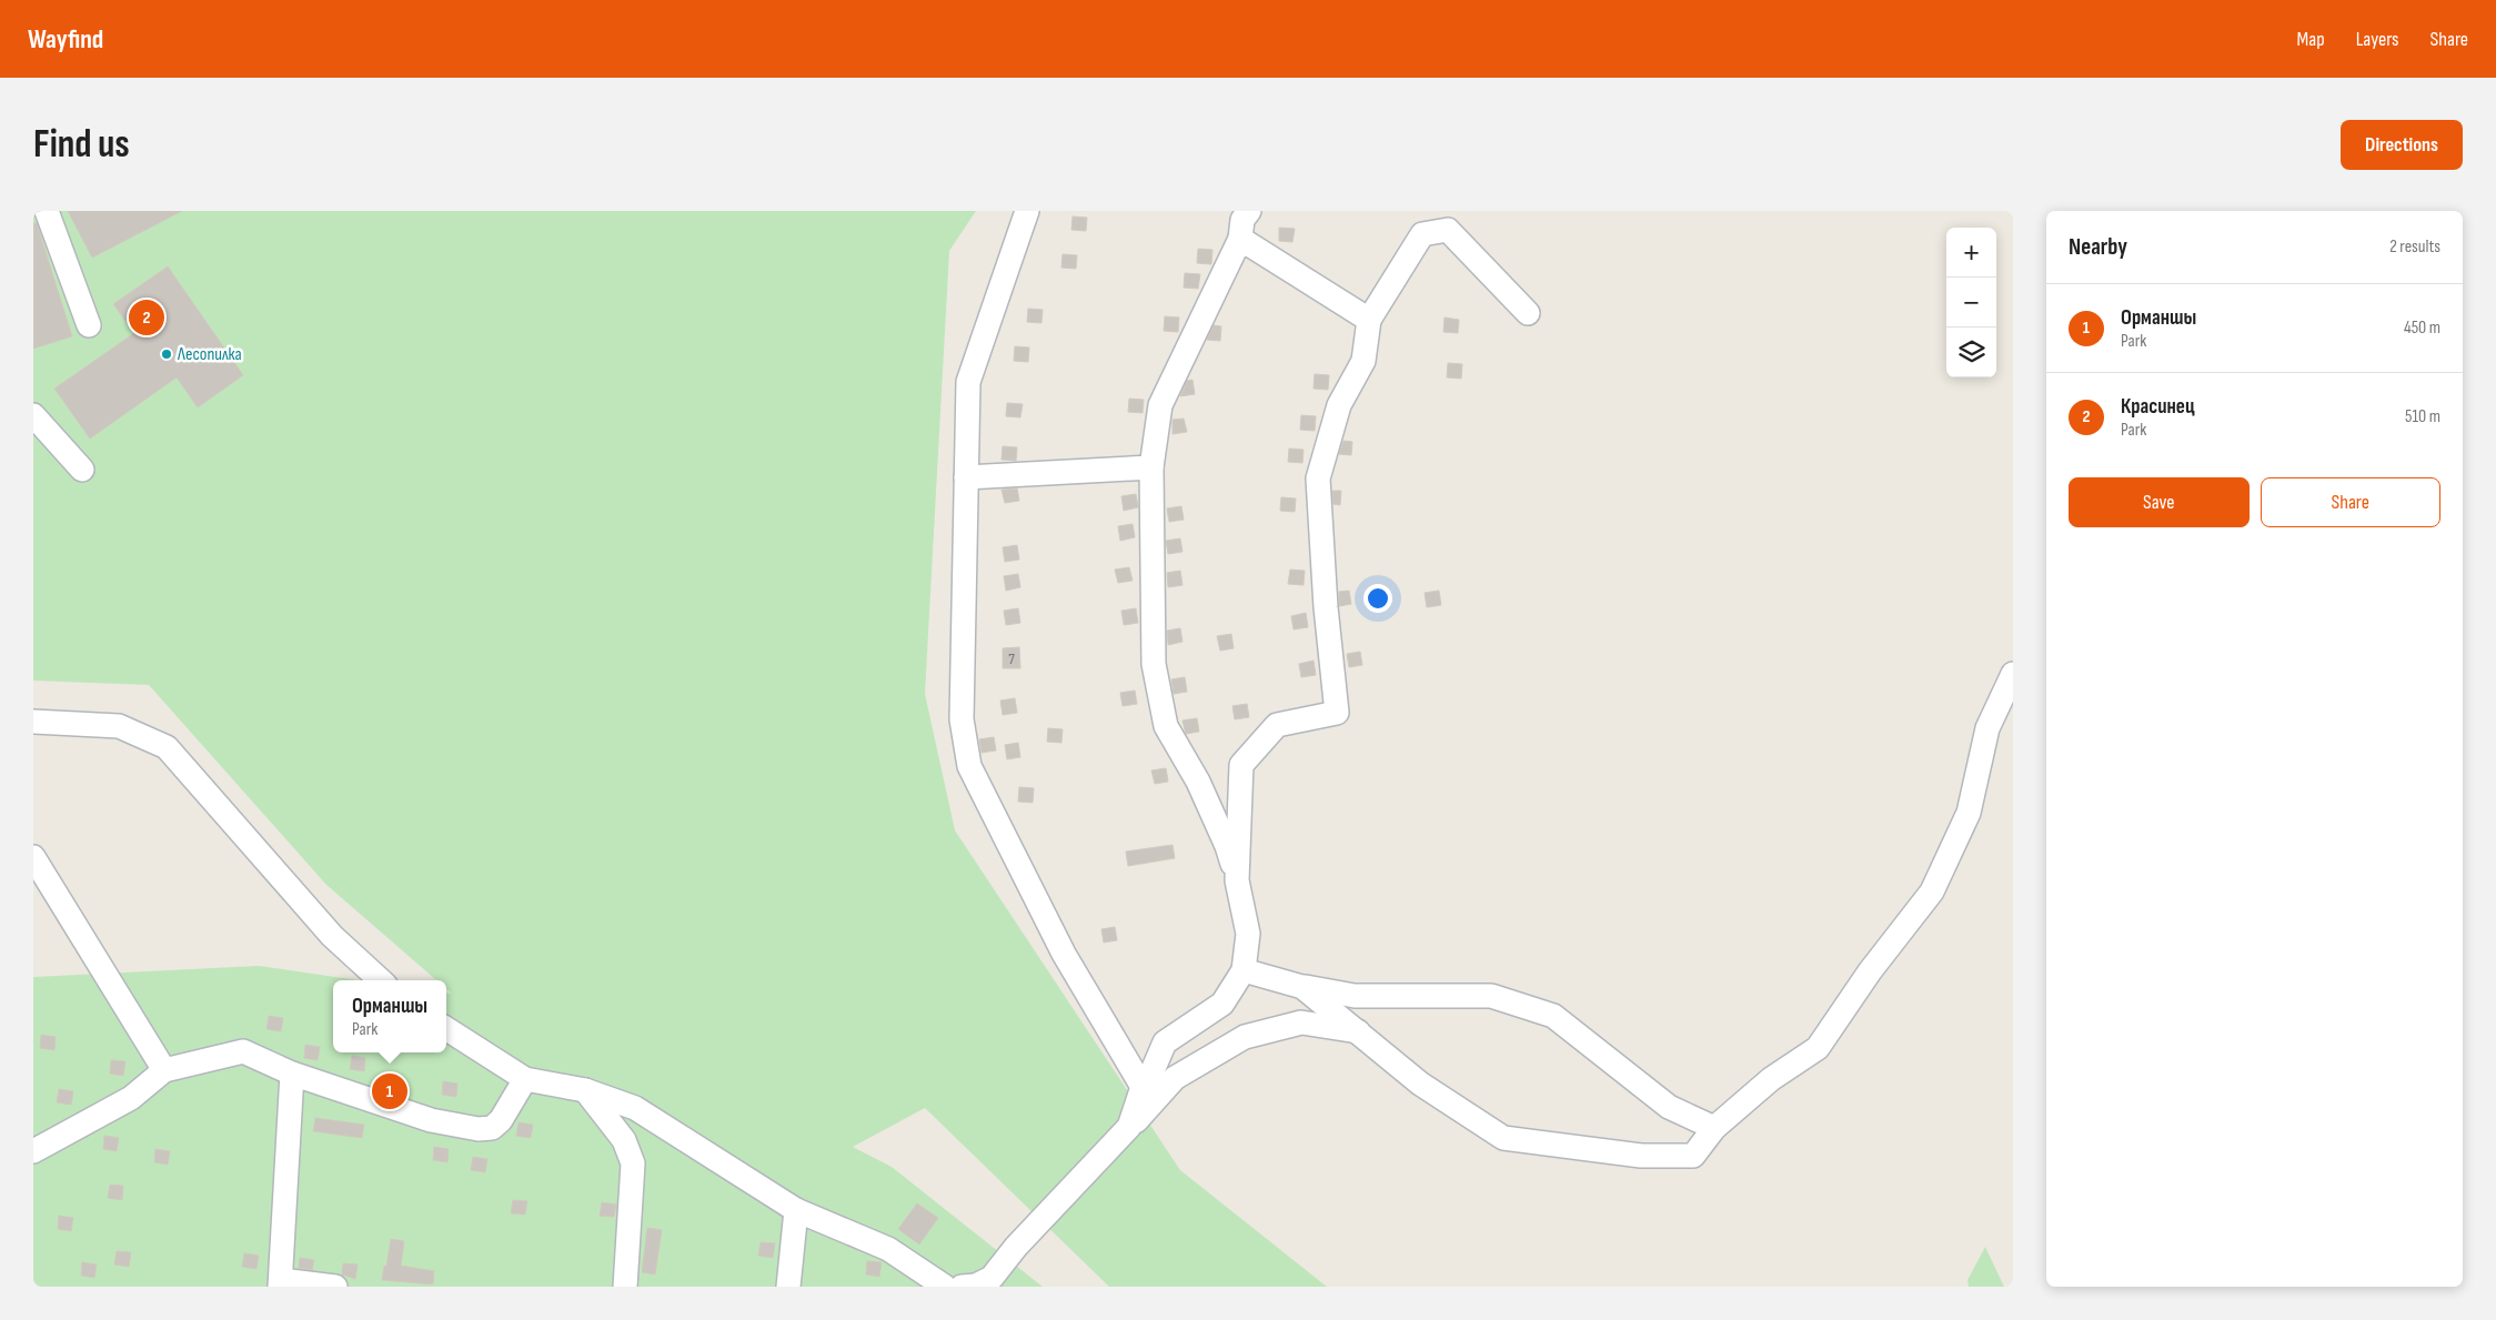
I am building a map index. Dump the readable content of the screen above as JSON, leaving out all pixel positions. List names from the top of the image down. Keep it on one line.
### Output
{"places":["Лесопилка"],"house_numbers":["7"],"page":{"header":"Wayfind","nav":["Map","Layers","Share"],"buttons":["Directions",["Save","Share"]],"title":"Find us","heading":["Nearby","2 results"],"map_buttons":["+","−"],"list":[{"mark":"1","name":"Орманшы","note":"Park","value":"450 m"},{"mark":"2","name":"Красинец","note":"Park","value":"510 m"}],"pins":["2","1"],"popup":["Орманшы","Park"]}}
